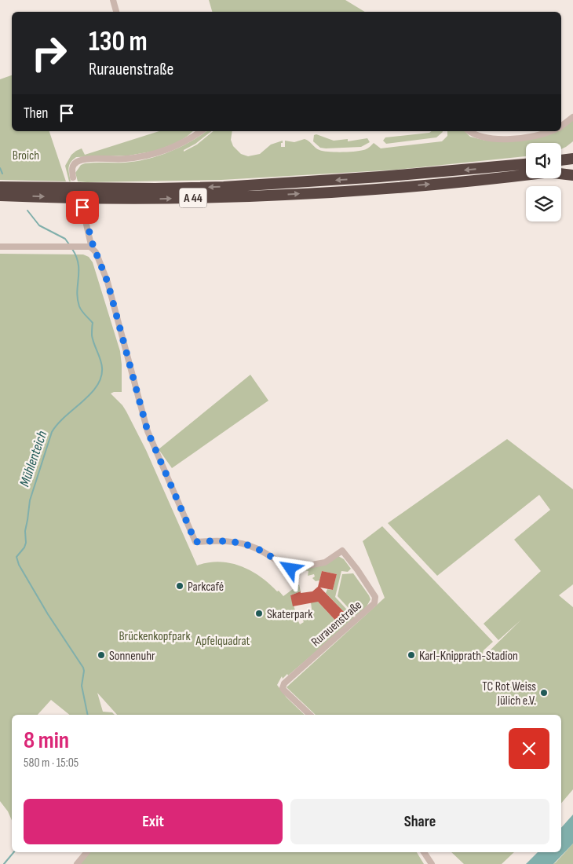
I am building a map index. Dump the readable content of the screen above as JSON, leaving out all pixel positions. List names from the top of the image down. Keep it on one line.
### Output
{"streets":{"highway":["A 44"],"street":["Rurauenstraße"]},"water":["Mühlenteich"],"parks":["Broich","Brückenkopfpark","Apfelquadrat"],"places":["Parkcafé","Skaterpark","Sonnenuhr","Karl-Knipprath-Stadion","TC Rot Weiss Jülich e.V."],"page":{"turn":["130 m","Rurauenstraße"],"then":"Then","heading":["8 min","580 m · 15:05"],"buttons":["Exit","Share"]}}
